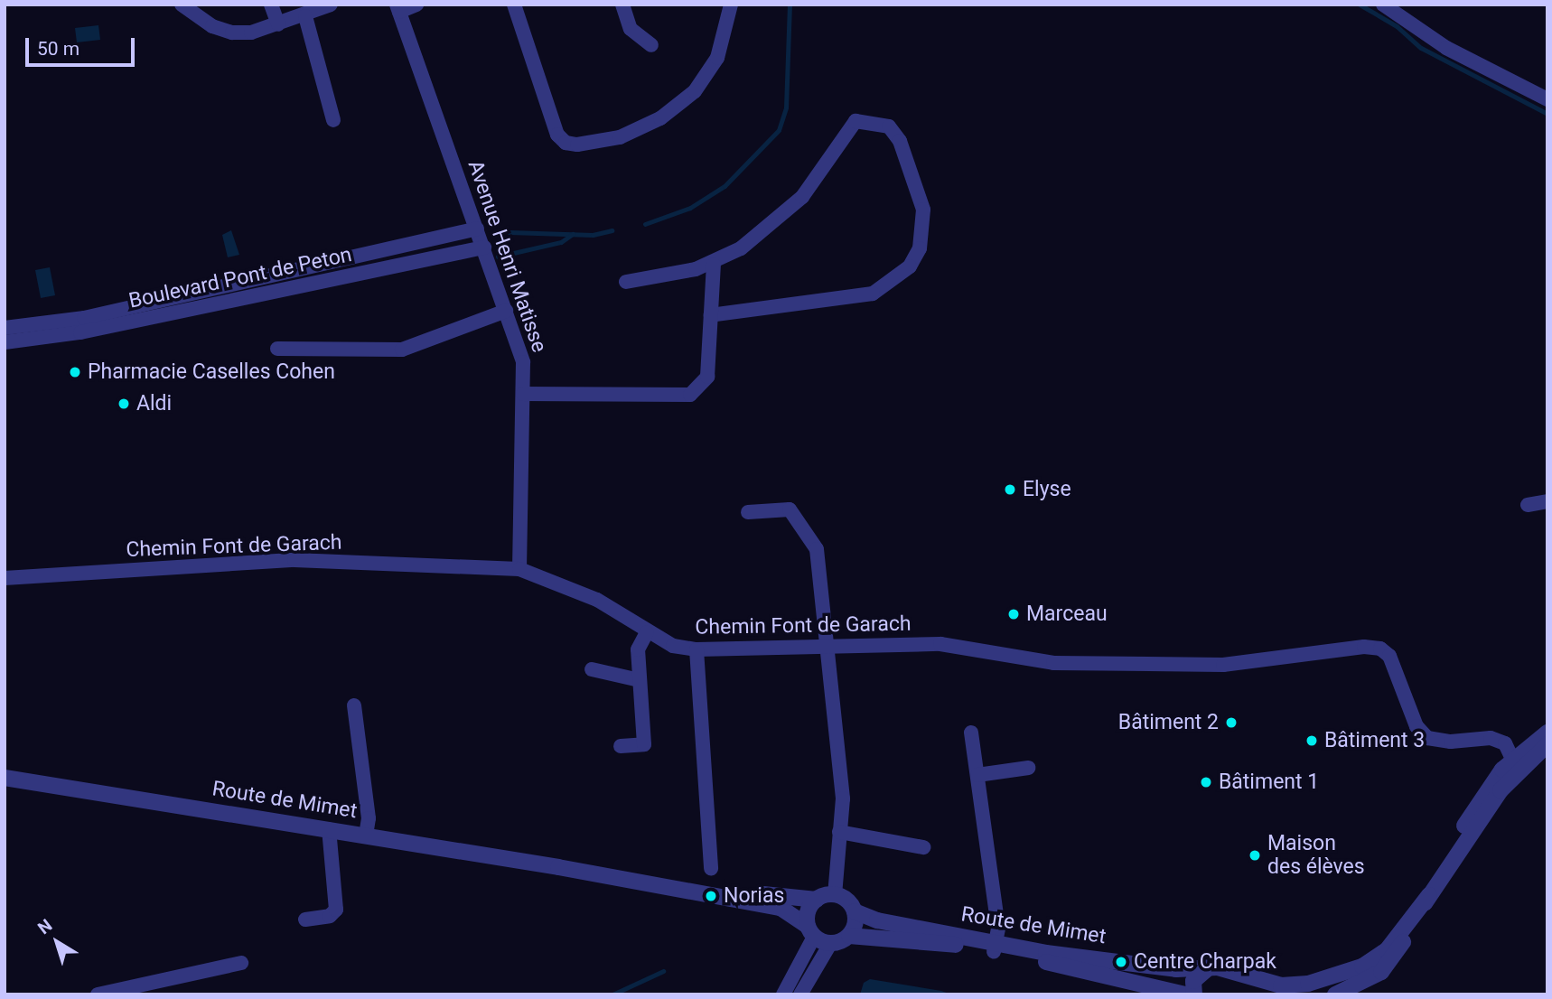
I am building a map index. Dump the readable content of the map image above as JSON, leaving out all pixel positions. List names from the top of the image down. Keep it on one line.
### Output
{"streets":{"street":["Avenue Henri Matisse","Boulevard Pont de Peton","Chemin Font de Garach","Route de Mimet"]},"crossings":[["Avenue Henri Matisse","Boulevard Pont de Peton"],["Avenue Henri Matisse","Chemin Font de Garach"],["Chemin Font de Garach","Route de Mimet"]],"places":["Pharmacie Caselles Cohen","Aldi","Elyse","Marceau","Bâtiment 2","Bâtiment 3","Bâtiment 1","Maison des élèves","Norias","Centre Charpak"],"scale_bar":"50 m","north":"top left"}
